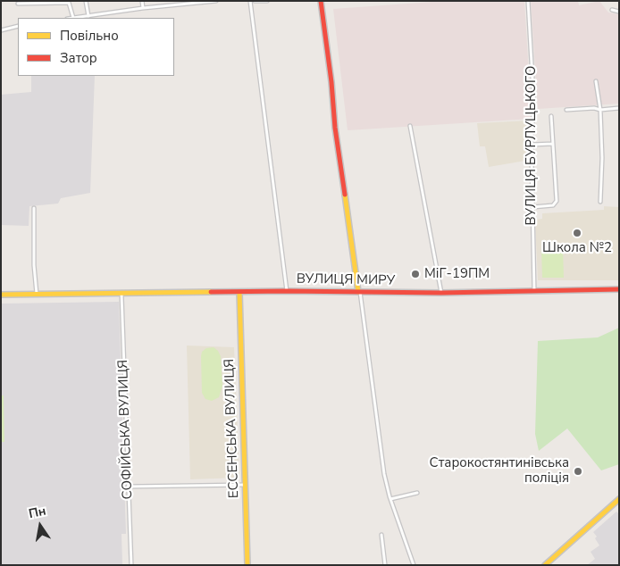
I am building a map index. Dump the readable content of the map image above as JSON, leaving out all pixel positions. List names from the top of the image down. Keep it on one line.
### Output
{"streets":{"street":["ВУЛИЦЯ БУРЛУЦЬКОГО","ВУЛИЦЯ МИРУ","ЕССЕНСЬКА ВУЛИЦЯ","СОФІЙСЬКА ВУЛИЦЯ"]},"crossings":[["ВУЛИЦЯ БУРЛУЦЬКОГО","ВУЛИЦЯ МИРУ"],["ВУЛИЦЯ МИРУ","ЕССЕНСЬКА ВУЛИЦЯ"],["ВУЛИЦЯ МИРУ","СОФІЙСЬКА ВУЛИЦЯ"]],"places":["Школа №2","МіГ-19ПМ","Старокостянтинівська поліція"],"legend":["Повільно","Затор"],"north":"top"}
